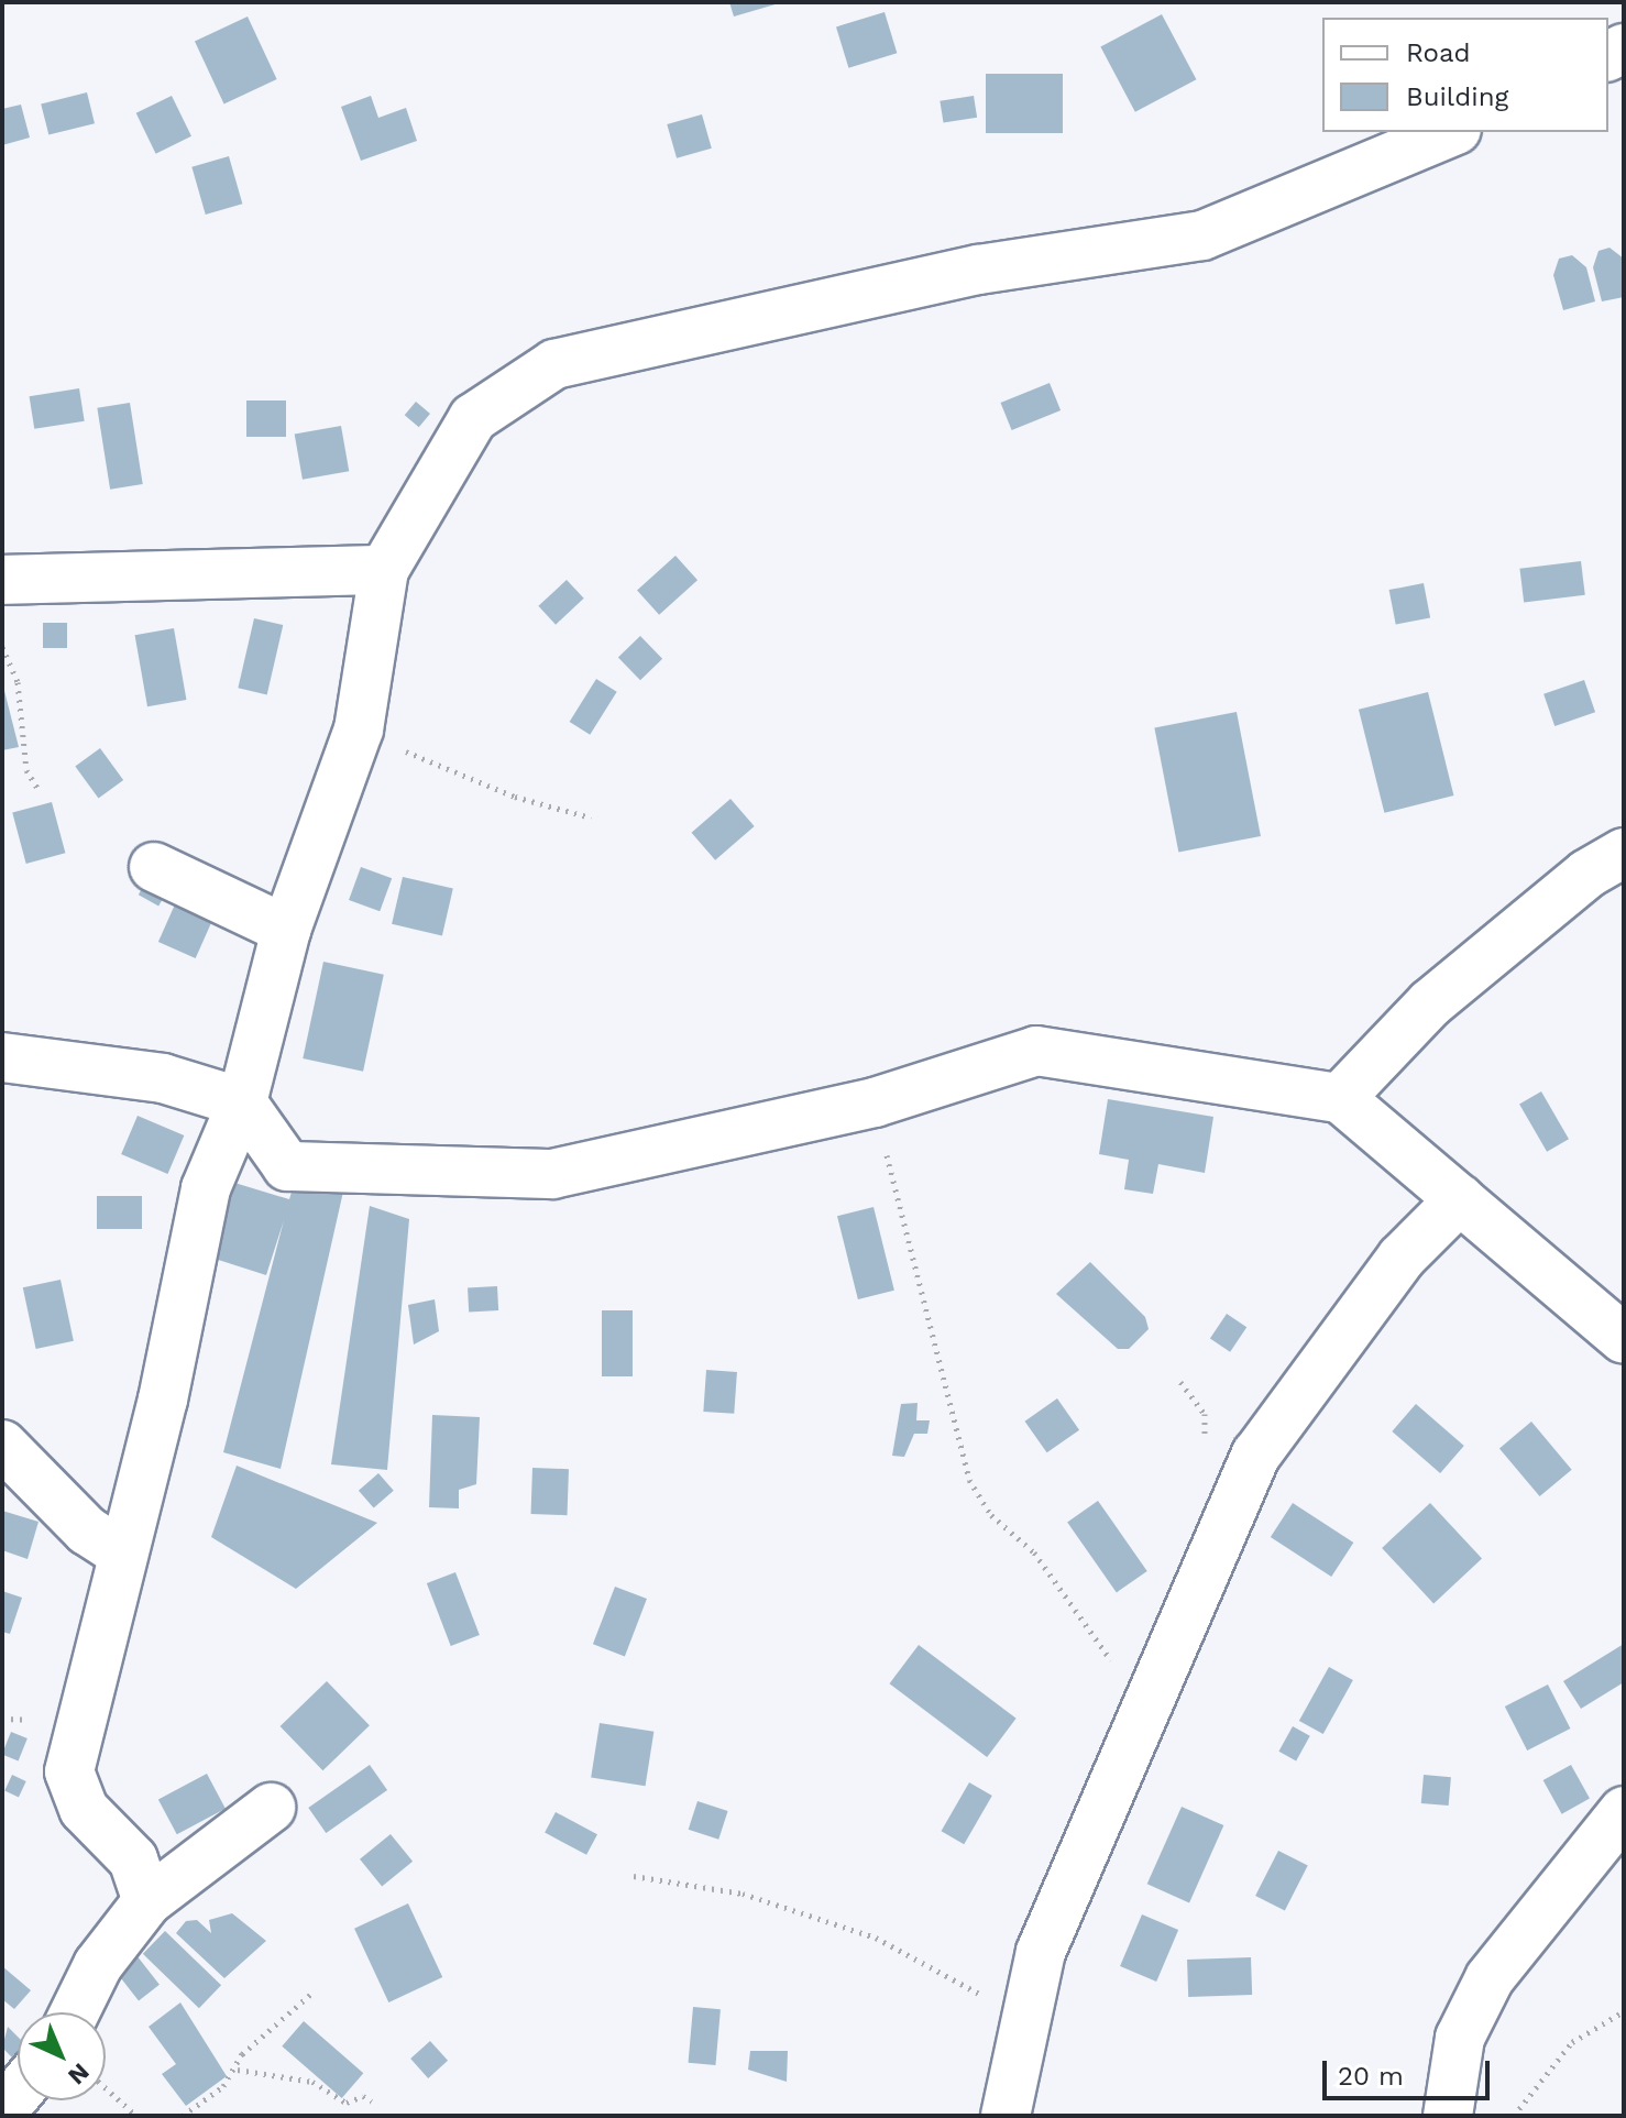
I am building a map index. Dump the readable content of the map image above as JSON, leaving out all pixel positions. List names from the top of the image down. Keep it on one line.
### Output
{"legend":["Road","Building"],"scale_bar":"20 m","north":"bottom right"}
